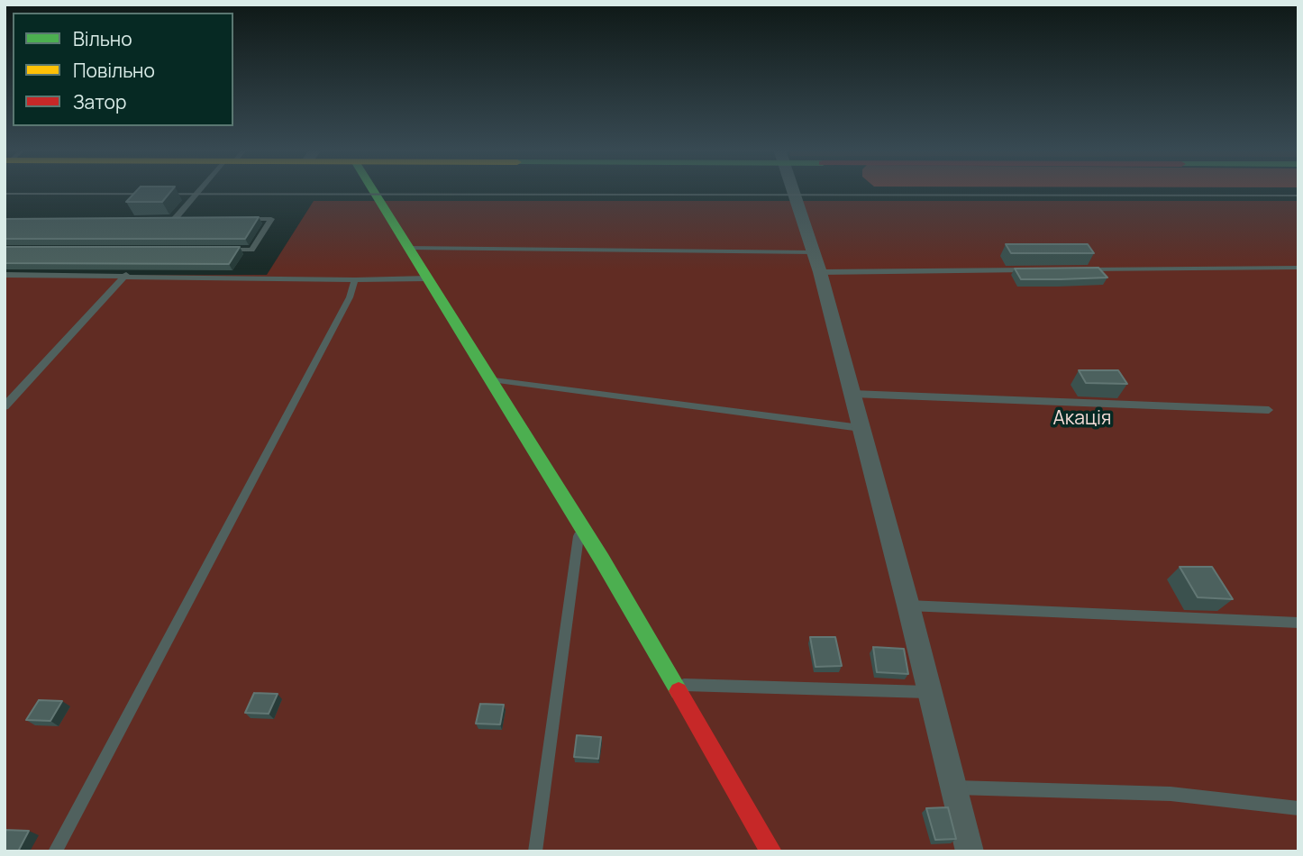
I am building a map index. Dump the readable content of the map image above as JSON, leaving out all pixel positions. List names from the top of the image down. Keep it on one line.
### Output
{"parks":["Акація"],"legend":["Вільно","Повільно","Затор"]}
